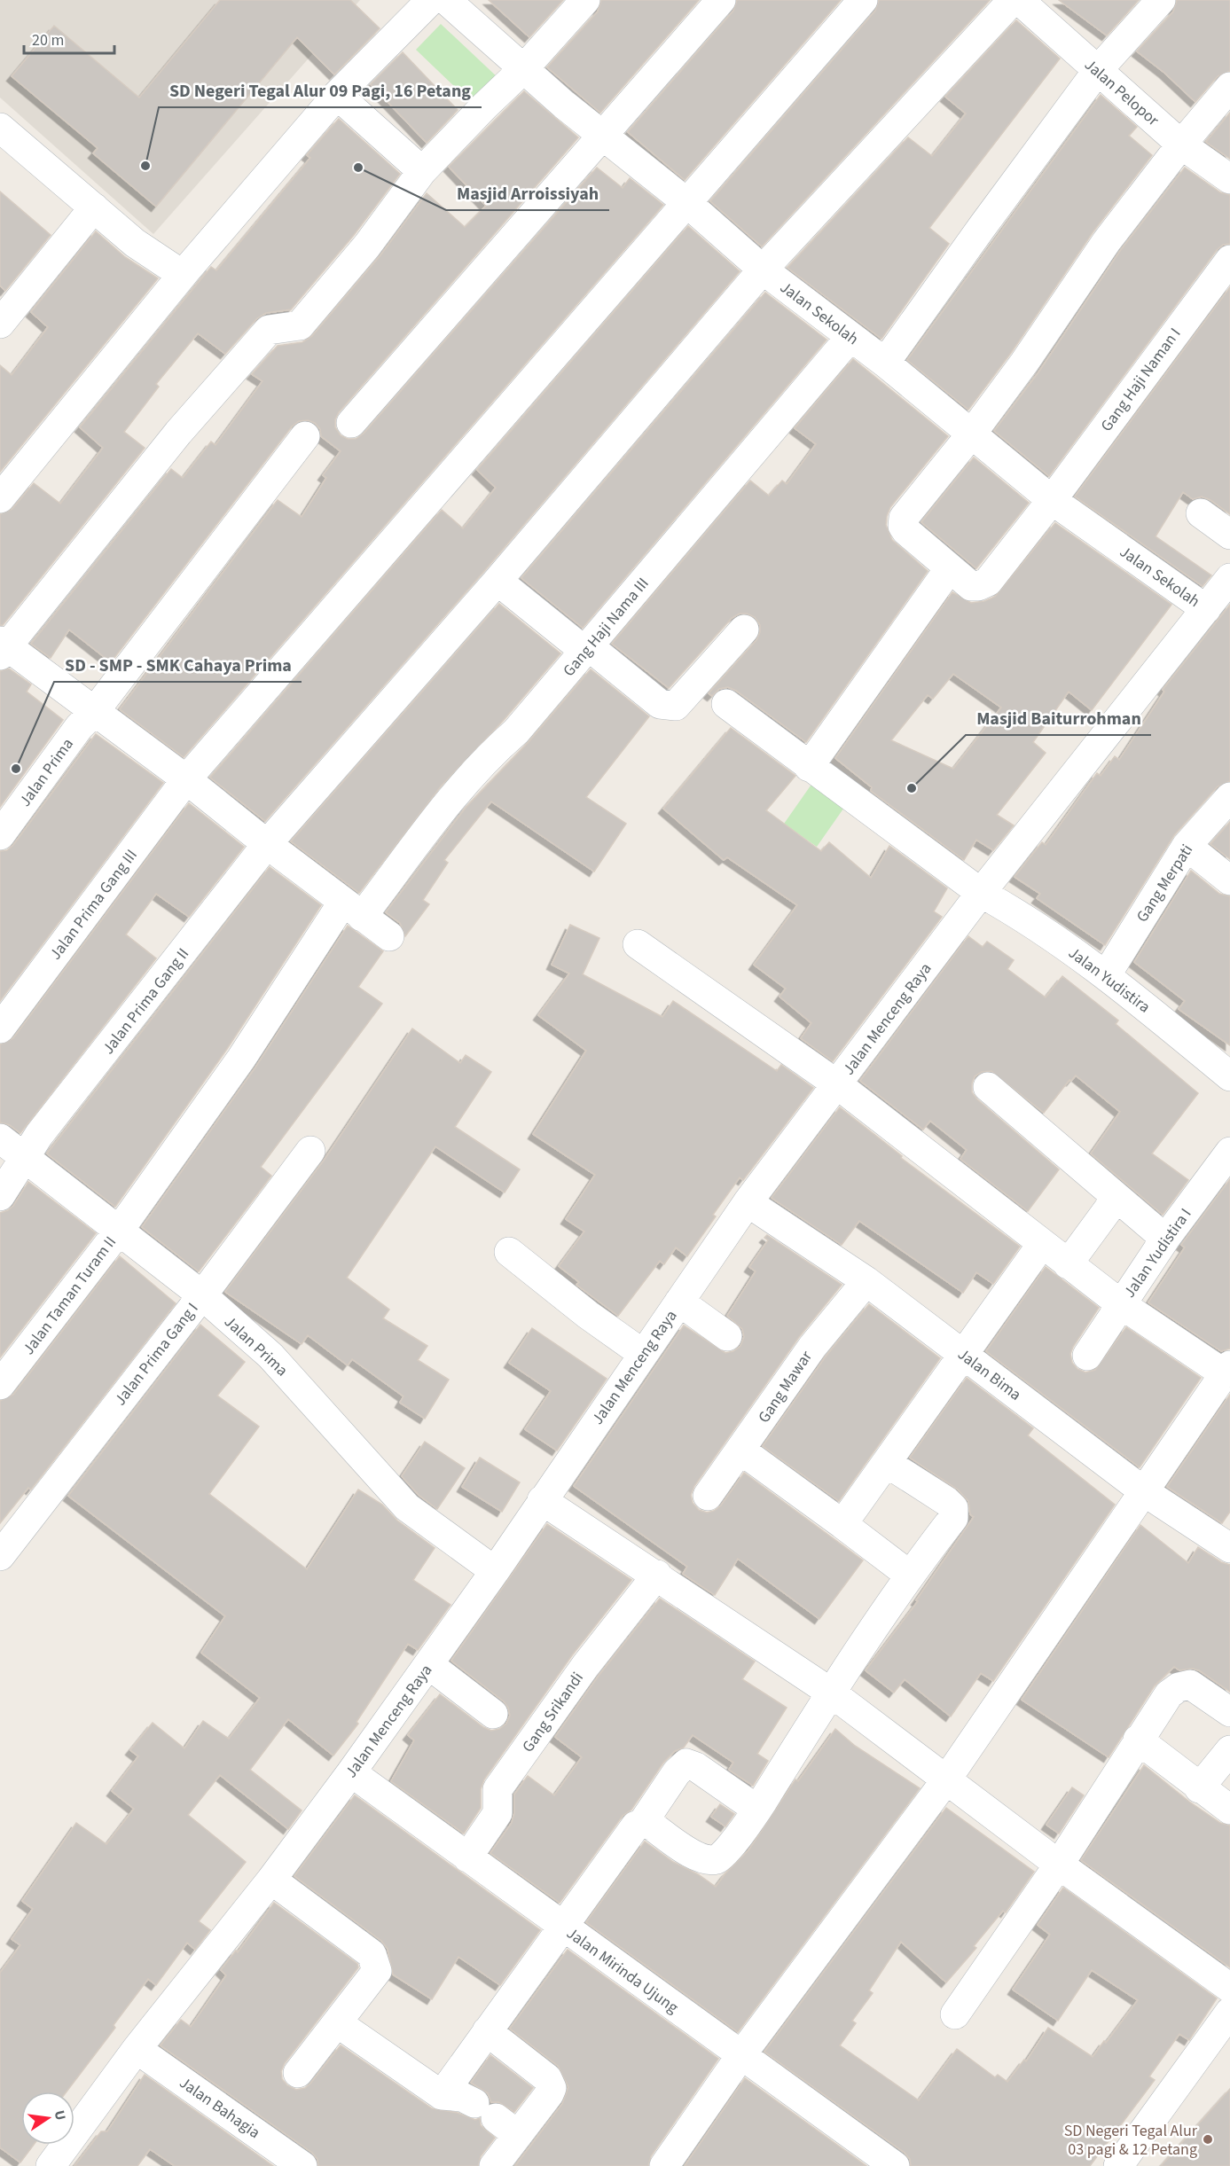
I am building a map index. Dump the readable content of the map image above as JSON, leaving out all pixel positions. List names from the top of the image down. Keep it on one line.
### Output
{"streets":{"street":["Jalan Pelopor","Jalan Sekolah","Gang Haji Naman I","Gang Haji Nama III","Jalan Prima","Gang Merpati","Jalan Prima Gang III","Jalan Yudistira","Jalan Prima Gang II","Jalan Menceng Raya","Jalan Yudistira I","Jalan Taman Turam II","Jalan Prima Gang I","Jalan Bima","Gang Mawar","Gang Srikandi","Jalan Mirinda Ujung","Jalan Bahagia"]},"crossings":[["Jalan Sekolah","Gang Haji Naman I"],["Jalan Sekolah","Gang Haji Nama III"],["Jalan Sekolah","Jalan Prima Gang III"],["Jalan Sekolah","Jalan Prima Gang II"],["Jalan Sekolah","Jalan Menceng Raya"],["Jalan Prima","Jalan Prima Gang II"],["Jalan Prima","Jalan Menceng Raya"],["Jalan Prima","Jalan Taman Turam II"],["Jalan Prima","Jalan Prima Gang I"],["Gang Merpati","Jalan Yudistira"],["Jalan Yudistira","Jalan Menceng Raya"],["Jalan Menceng Raya","Jalan Bima"],["Jalan Menceng Raya","Jalan Mirinda Ujung"],["Jalan Menceng Raya","Jalan Bahagia"],["Jalan Bima","Gang Mawar"],["Gang Srikandi","Jalan Mirinda Ujung"]],"places":["SD Negeri Tegal Alur 09 Pagi, 16 Petang","Masjid Arroissiyah","SD - SMP - SMK Cahaya Prima","Masjid Baiturrohman","SD Negeri Tegal Alur 03 pagi & 12 Petang"],"scale_bar":"20 m","north":"right"}
